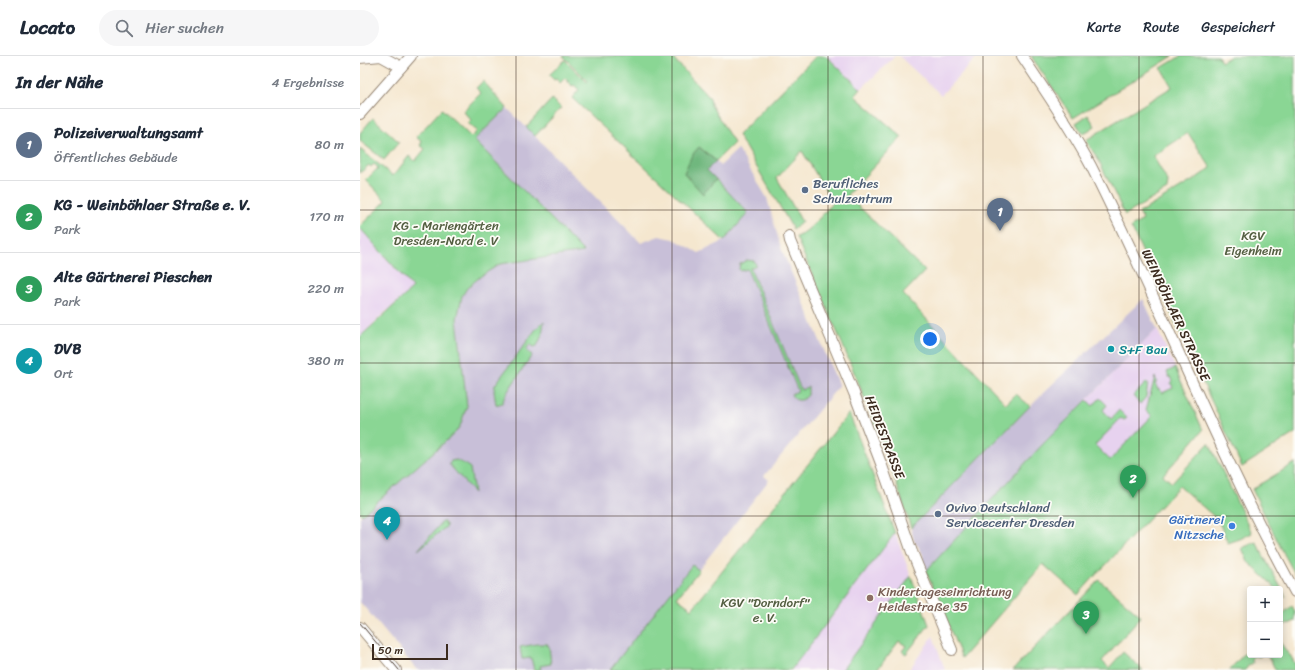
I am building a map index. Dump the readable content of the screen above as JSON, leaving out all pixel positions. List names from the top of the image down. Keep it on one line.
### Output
{"streets":{"street":["WEINBÖHLAER STRASSE","HEIDESTRASSE"]},"parks":["KG - Mariengärten Dresden-Nord e. V","KGV Eigenheim","KGV \"Dorndorf\" e. V."],"places":["Berufliches Schulzentrum","S+F Bau","Ovivo Deutschland Servicecenter Dresden","Gärtnerei Nitzsche","Kindertageseinrichtung Heidestraße 35"],"scale_bar":"50 m","page":{"header":"Locato","search":"Hier suchen","nav":["Karte","Route","Gespeichert"],"heading":["In der Nähe","4 Ergebnisse"],"list":[{"mark":"1","name":"Polizeiverwaltungsamt","note":"Öffentliches Gebäude","value":"80 m"},{"mark":"2","name":"KG - Weinböhlaer Straße e. V.","note":"Park","value":"170 m"},{"mark":"3","name":"Alte Gärtnerei Pieschen","note":"Park","value":"220 m"},{"mark":"4","name":"DVB","note":"Ort","value":"380 m"}],"pins":["1","2","4","3"],"map_buttons":["+","−"],"scale":"50 m"}}
